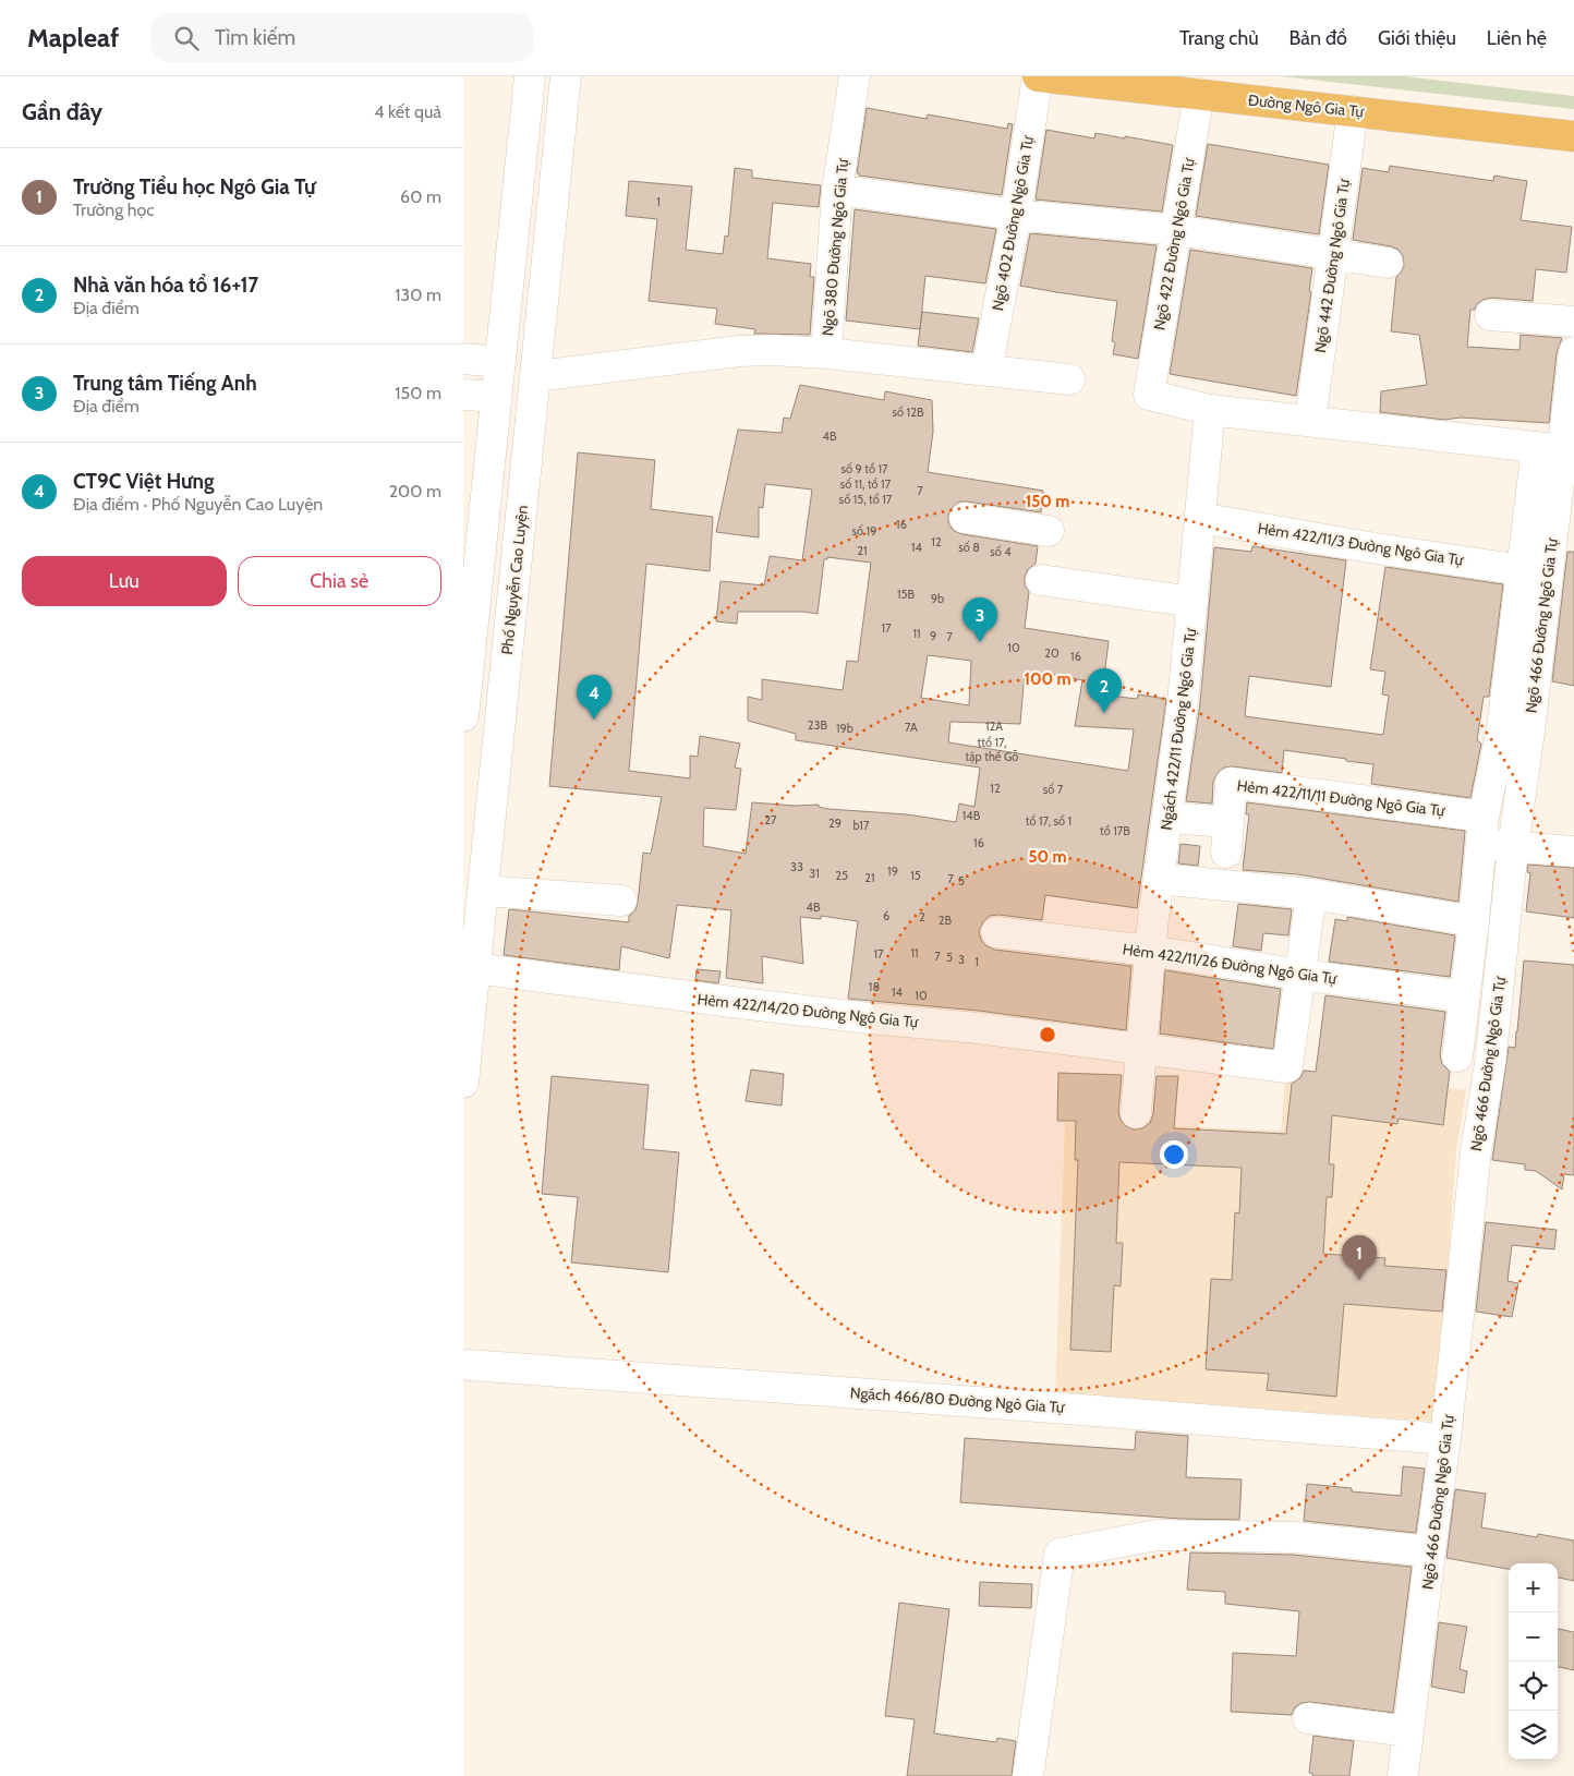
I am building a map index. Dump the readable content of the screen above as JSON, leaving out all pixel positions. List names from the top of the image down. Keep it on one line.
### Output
{"streets":{"main road":["Đường Ngô Gia Tự"],"street":["Ngõ 402 Đường Ngô Gia Tự","Ngõ 422 Đường Ngô Gia Tự","Ngõ 380 Đường Ngô Gia Tự","Ngõ 442 Đường Ngô Gia Tự","Hẻm 422/11/3 Đường Ngô Gia Tự","Phố Nguyễn Cao Luyện","Ngõ 466 Đường Ngô Gia Tự","Ngách 422/11 Đường Ngô Gia Tự","Hẻm 422/11/11 Đường Ngô Gia Tự","Hẻm 422/11/26 Đường Ngô Gia Tự","Hẻm 422/14/20 Đường Ngô Gia Tự","Ngách 466/80 Đường Ngô Gia Tự"]},"crossings":[["Đường Ngô Gia Tự","Ngõ 402 Đường Ngô Gia Tự"],["Đường Ngô Gia Tự","Ngõ 422 Đường Ngô Gia Tự"],["Đường Ngô Gia Tự","Ngõ 442 Đường Ngô Gia Tự"],["Ngõ 422 Đường Ngô Gia Tự","Ngách 422/11 Đường Ngô Gia Tự"],["Hẻm 422/11/3 Đường Ngô Gia Tự","Ngách 422/11 Đường Ngô Gia Tự"],["Phố Nguyễn Cao Luyện","Hẻm 422/14/20 Đường Ngô Gia Tự"],["Ngõ 466 Đường Ngô Gia Tự","Ngách 466/80 Đường Ngô Gia Tự"],["Ngách 422/11 Đường Ngô Gia Tự","Hẻm 422/11/26 Đường Ngô Gia Tự"],["Ngách 422/11 Đường Ngô Gia Tự","Hẻm 422/14/20 Đường Ngô Gia Tự"],["Hẻm 422/11/26 Đường Ngô Gia Tự","Hẻm 422/14/20 Đường Ngô Gia Tự"]],"house_numbers":["1","số 12B","4B","số 9 tổ 17","số 11, tổ 17","7","số 15, tổ 17","16","số 19","12","14","số 8","21","số 4","15B","9b","17","11","9","7","10","20","16","23B","12A","7A","19b","ttổ 17, tập thể Gỗ","12","số 7","14B","27","tổ 17, số 1","29","b17","tổ 17B","16","33","19","31","25","15","21","7","5","4B","6","2","2B","11","17","7","5","3","1","18","14","10"],"page":{"header":"Mapleaf","search":"Tìm kiếm","nav":["Trang chủ","Bản đồ","Giới thiệu","Liên hệ"],"heading":["Gần đây","4 kết quả"],"list":[{"mark":"1","name":"Trường Tiểu học Ngô Gia Tự","note":"Trường học","value":"60 m"},{"mark":"2","name":"Nhà văn hóa tổ 16+17","note":"Địa điểm","value":"130 m"},{"mark":"3","name":"Trung tâm Tiếng Anh","note":"Địa điểm","value":"150 m"},{"mark":"4","name":"CT9C Việt Hưng","note":"Địa điểm · Phố Nguyễn Cao Luyện","value":"200 m"}],"buttons":["Lưu","Chia sẻ"],"pins":["3","2","4","1"],"map_buttons":["+","−"]},"rings":["150 m","100 m","50 m"]}
